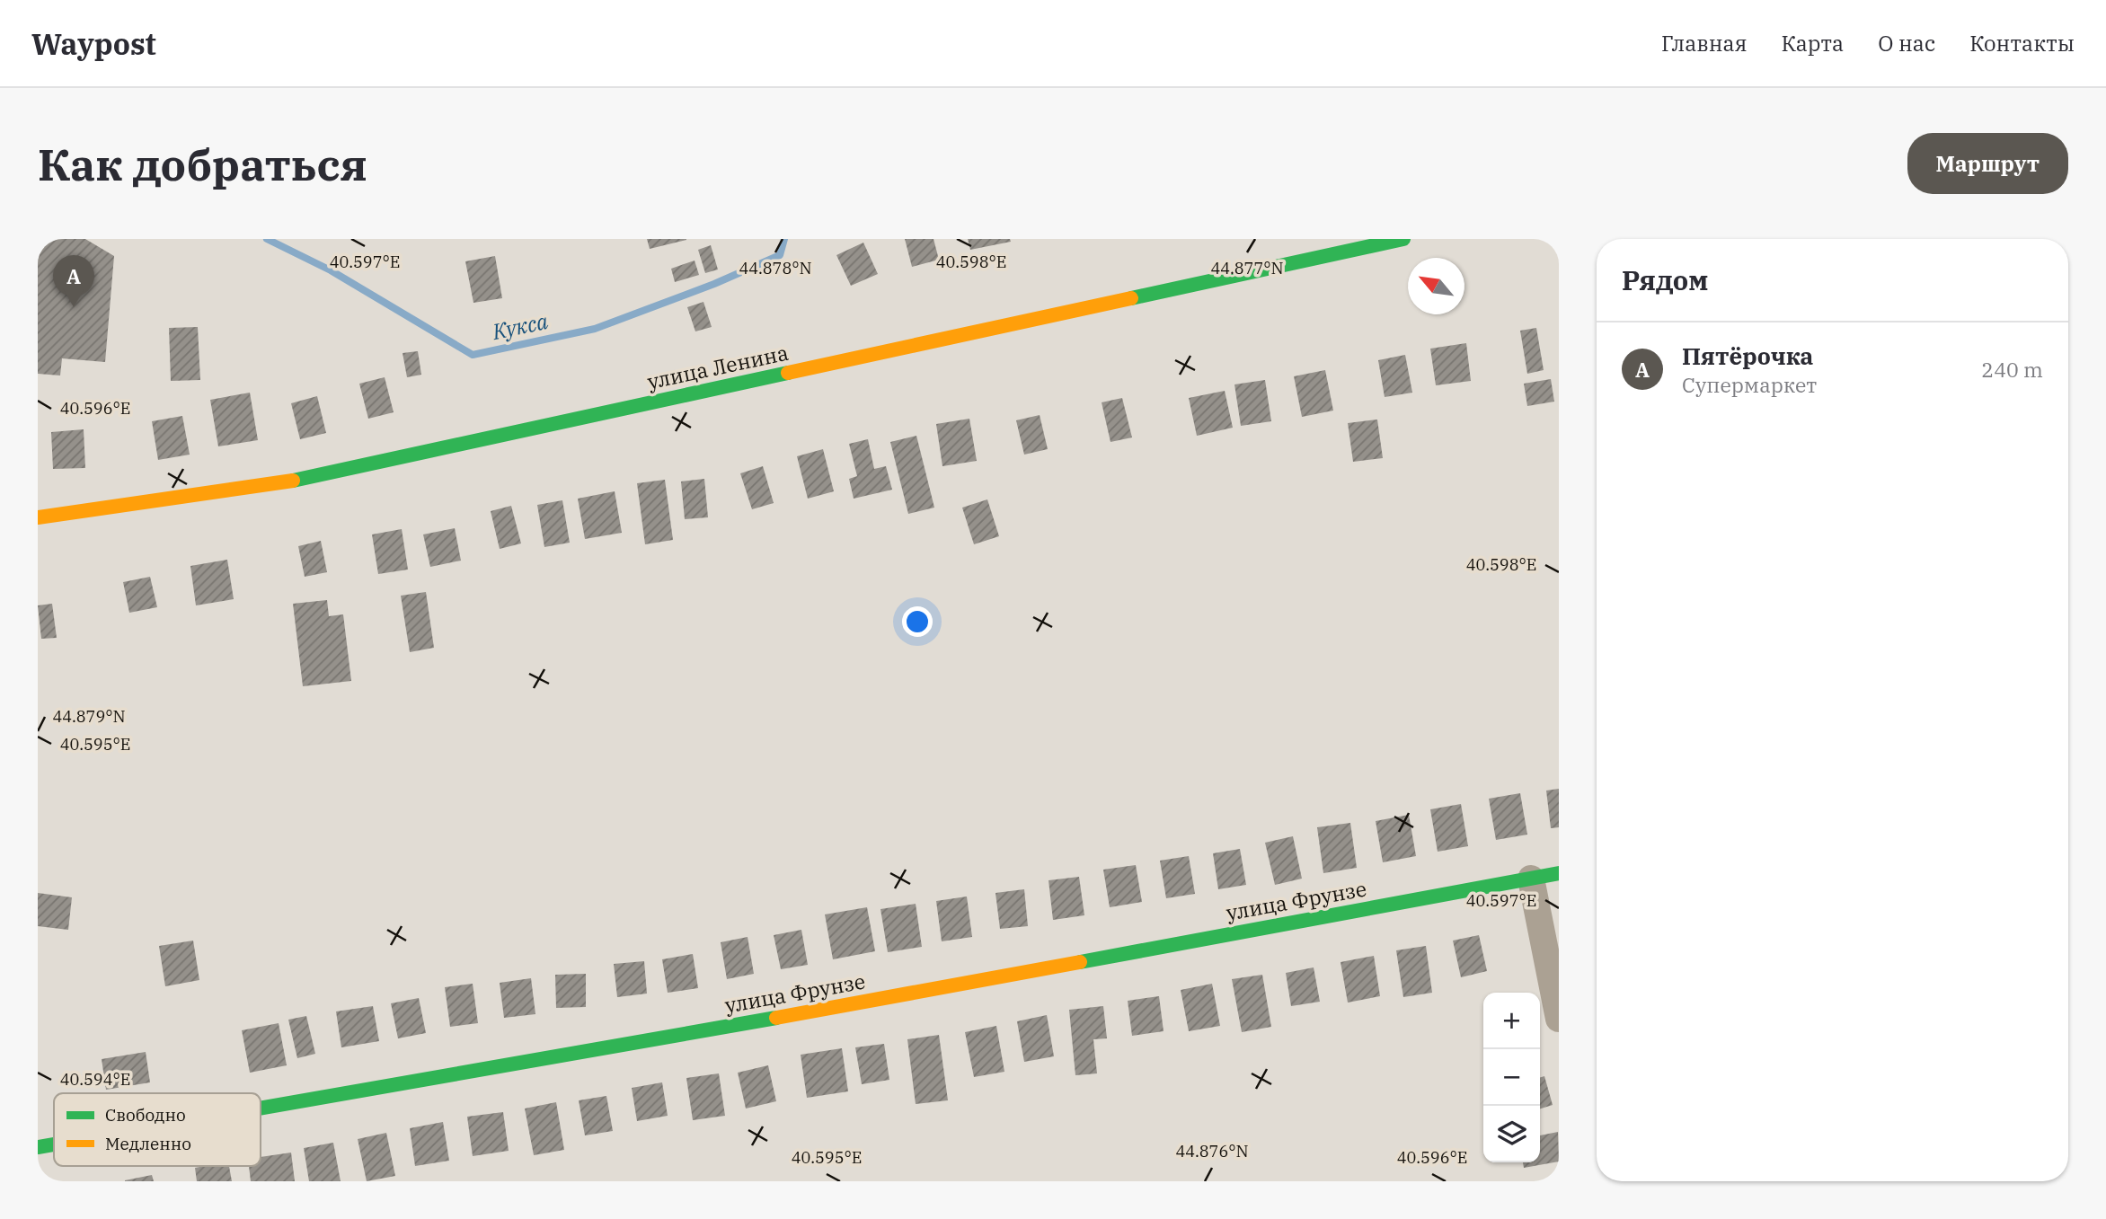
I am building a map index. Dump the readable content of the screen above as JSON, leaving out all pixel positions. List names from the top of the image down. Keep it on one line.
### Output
{"streets":{"street":["улица Ленина","улица Фрунзе"]},"water":["Кукса"],"legend":["Свободно","Медленно"],"north":"top left","page":{"header":"Waypost","nav":["Главная","Карта","О нас","Контакты"],"buttons":"Маршрут","title":"Как добраться","heading":"Рядом","pins":"A","list":[{"mark":"A","name":"Пятёрочка","note":"Супермаркет","value":"240 m"}],"map_buttons":["+","−"]},"coordinates":["40.597°E","40.598°E","44.878°N","44.877°N","40.596°E","44.879°N","40.595°E","40.594°E","44.876°N"]}
